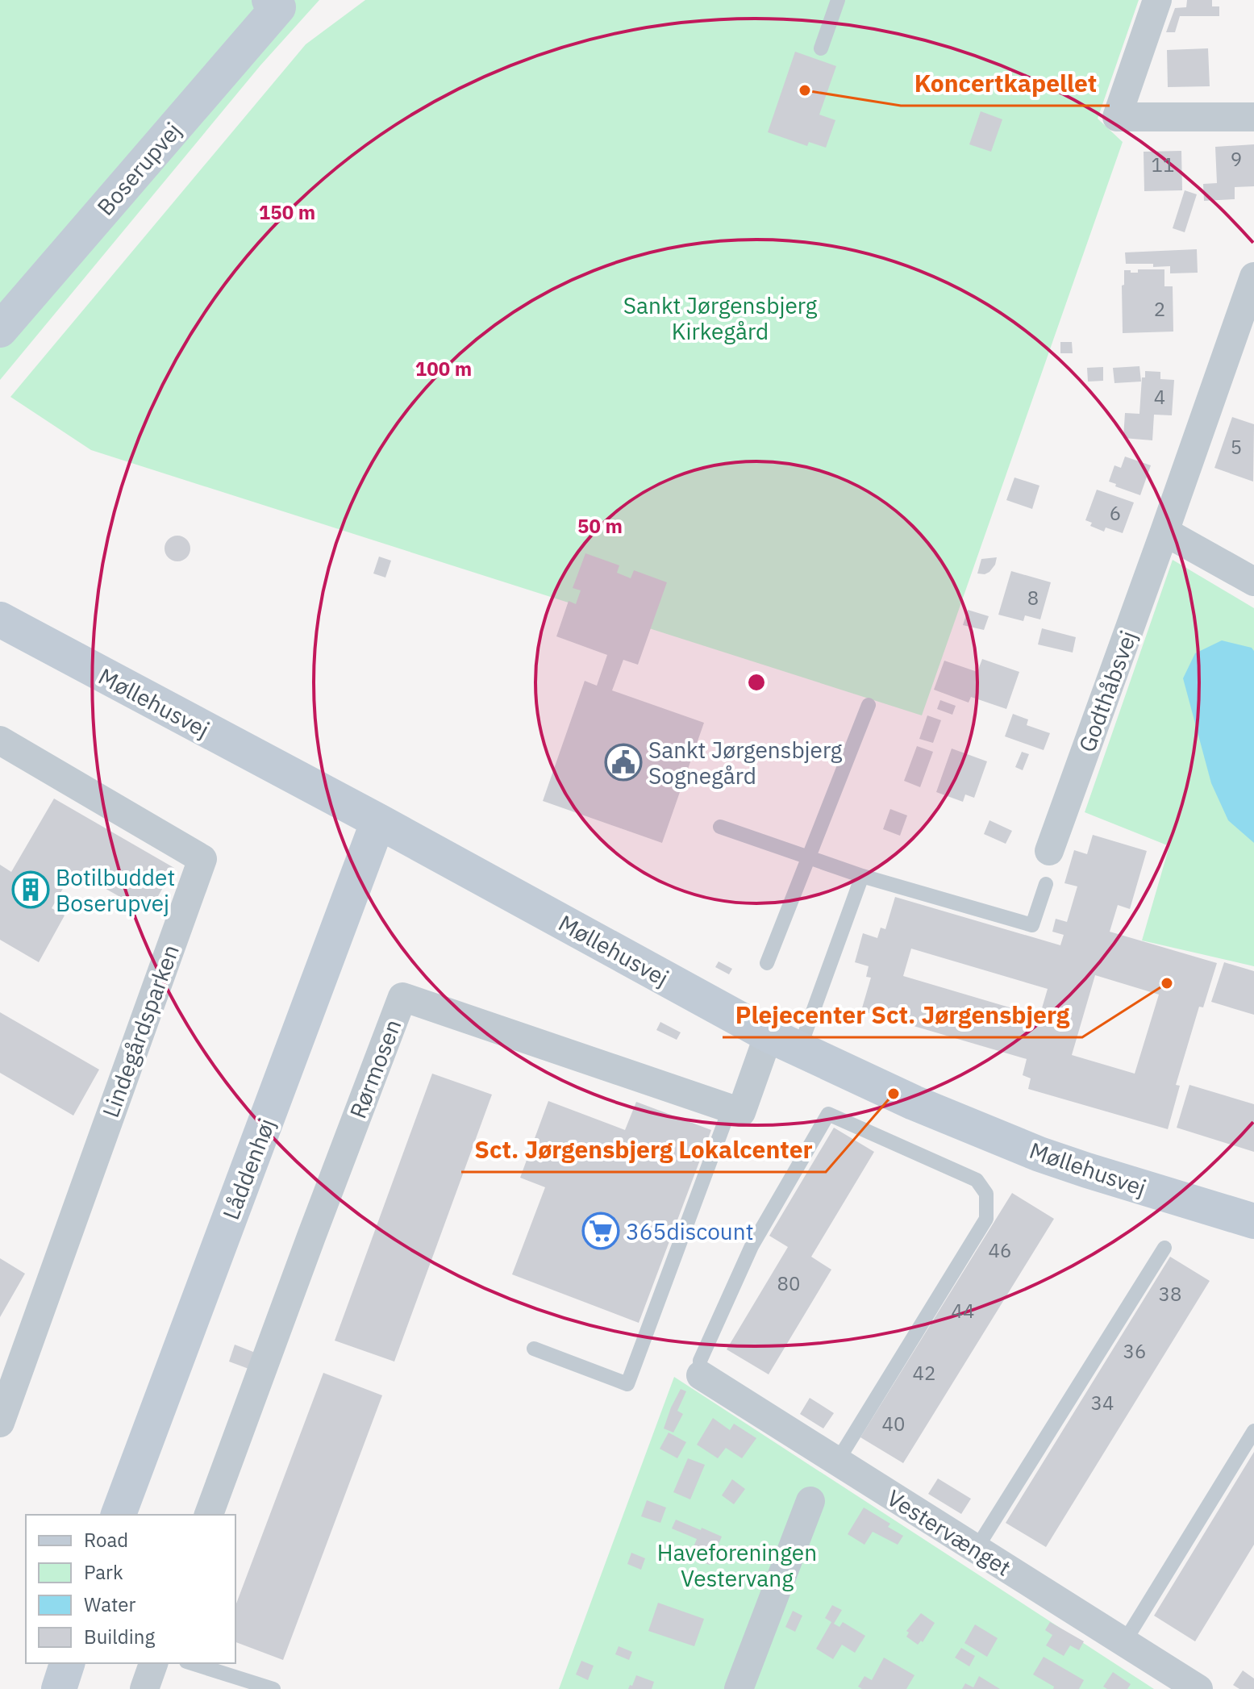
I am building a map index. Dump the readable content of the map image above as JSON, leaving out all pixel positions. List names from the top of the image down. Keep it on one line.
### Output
{"streets":{"street":["Boserupvej","Godthåbsvej","Møllehusvej","Lindegårdsparken","Rørmosen","Låddenhøj","Vestervænget"]},"crossings":[["Møllehusvej","Låddenhøj"]],"parks":["Sankt Jørgensbjerg Kirkegård","Haveforeningen Vestervang"],"places":{"other":["Koncertkapellet","Plejecenter Sct. Jørgensbjerg","Sct. Jørgensbjerg Lokalcenter"],"public building":["Sankt Jørgensbjerg Sognegård"],"building":["Botilbuddet Boserupvej"],"supermarket":["365discount"]},"house_numbers":["9","11","2","4","5","6","8","46","80","38","44","36","42","34","40"],"legend":["Road","Park","Water","Building"],"rings":["150 m","100 m","50 m"]}
